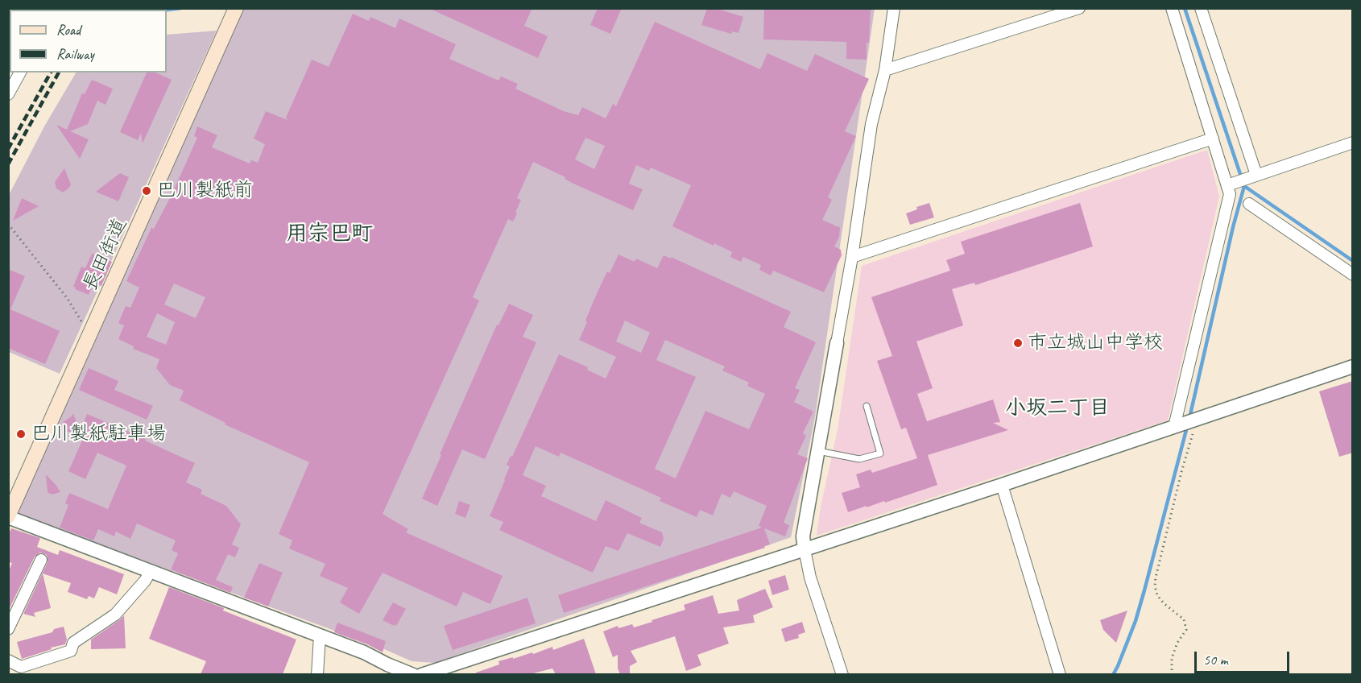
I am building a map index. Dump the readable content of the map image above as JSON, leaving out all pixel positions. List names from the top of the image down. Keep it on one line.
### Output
{"streets":{"main road":["長田街道"]},"districts":["用宗巴町","小坂二丁目"],"places":["巴川製紙前","市立城山中学校","巴川製紙駐車場"],"legend":["Road","Railway"],"scale_bar":"50 m"}
